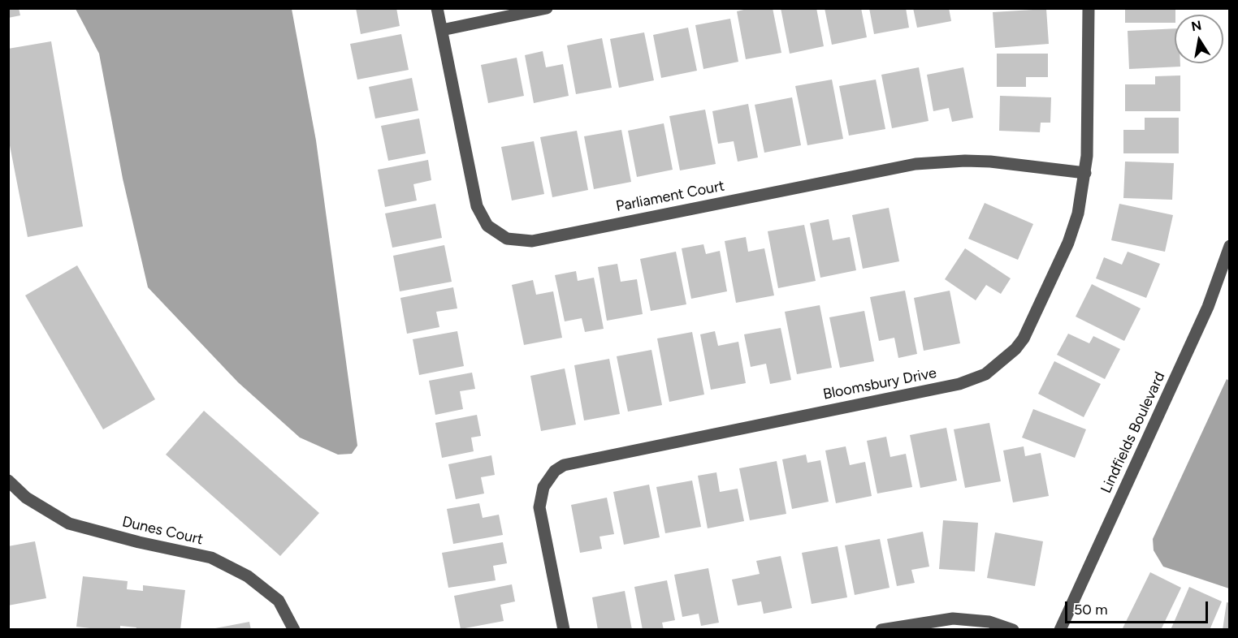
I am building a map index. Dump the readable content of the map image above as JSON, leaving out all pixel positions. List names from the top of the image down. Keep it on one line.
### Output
{"streets":{"street":["Parliament Court","Bloomsbury Drive","Lindfields Boulevard","Dunes Court"]},"crossings":[["Parliament Court","Bloomsbury Drive"]],"scale_bar":"50 m","north":"top"}
